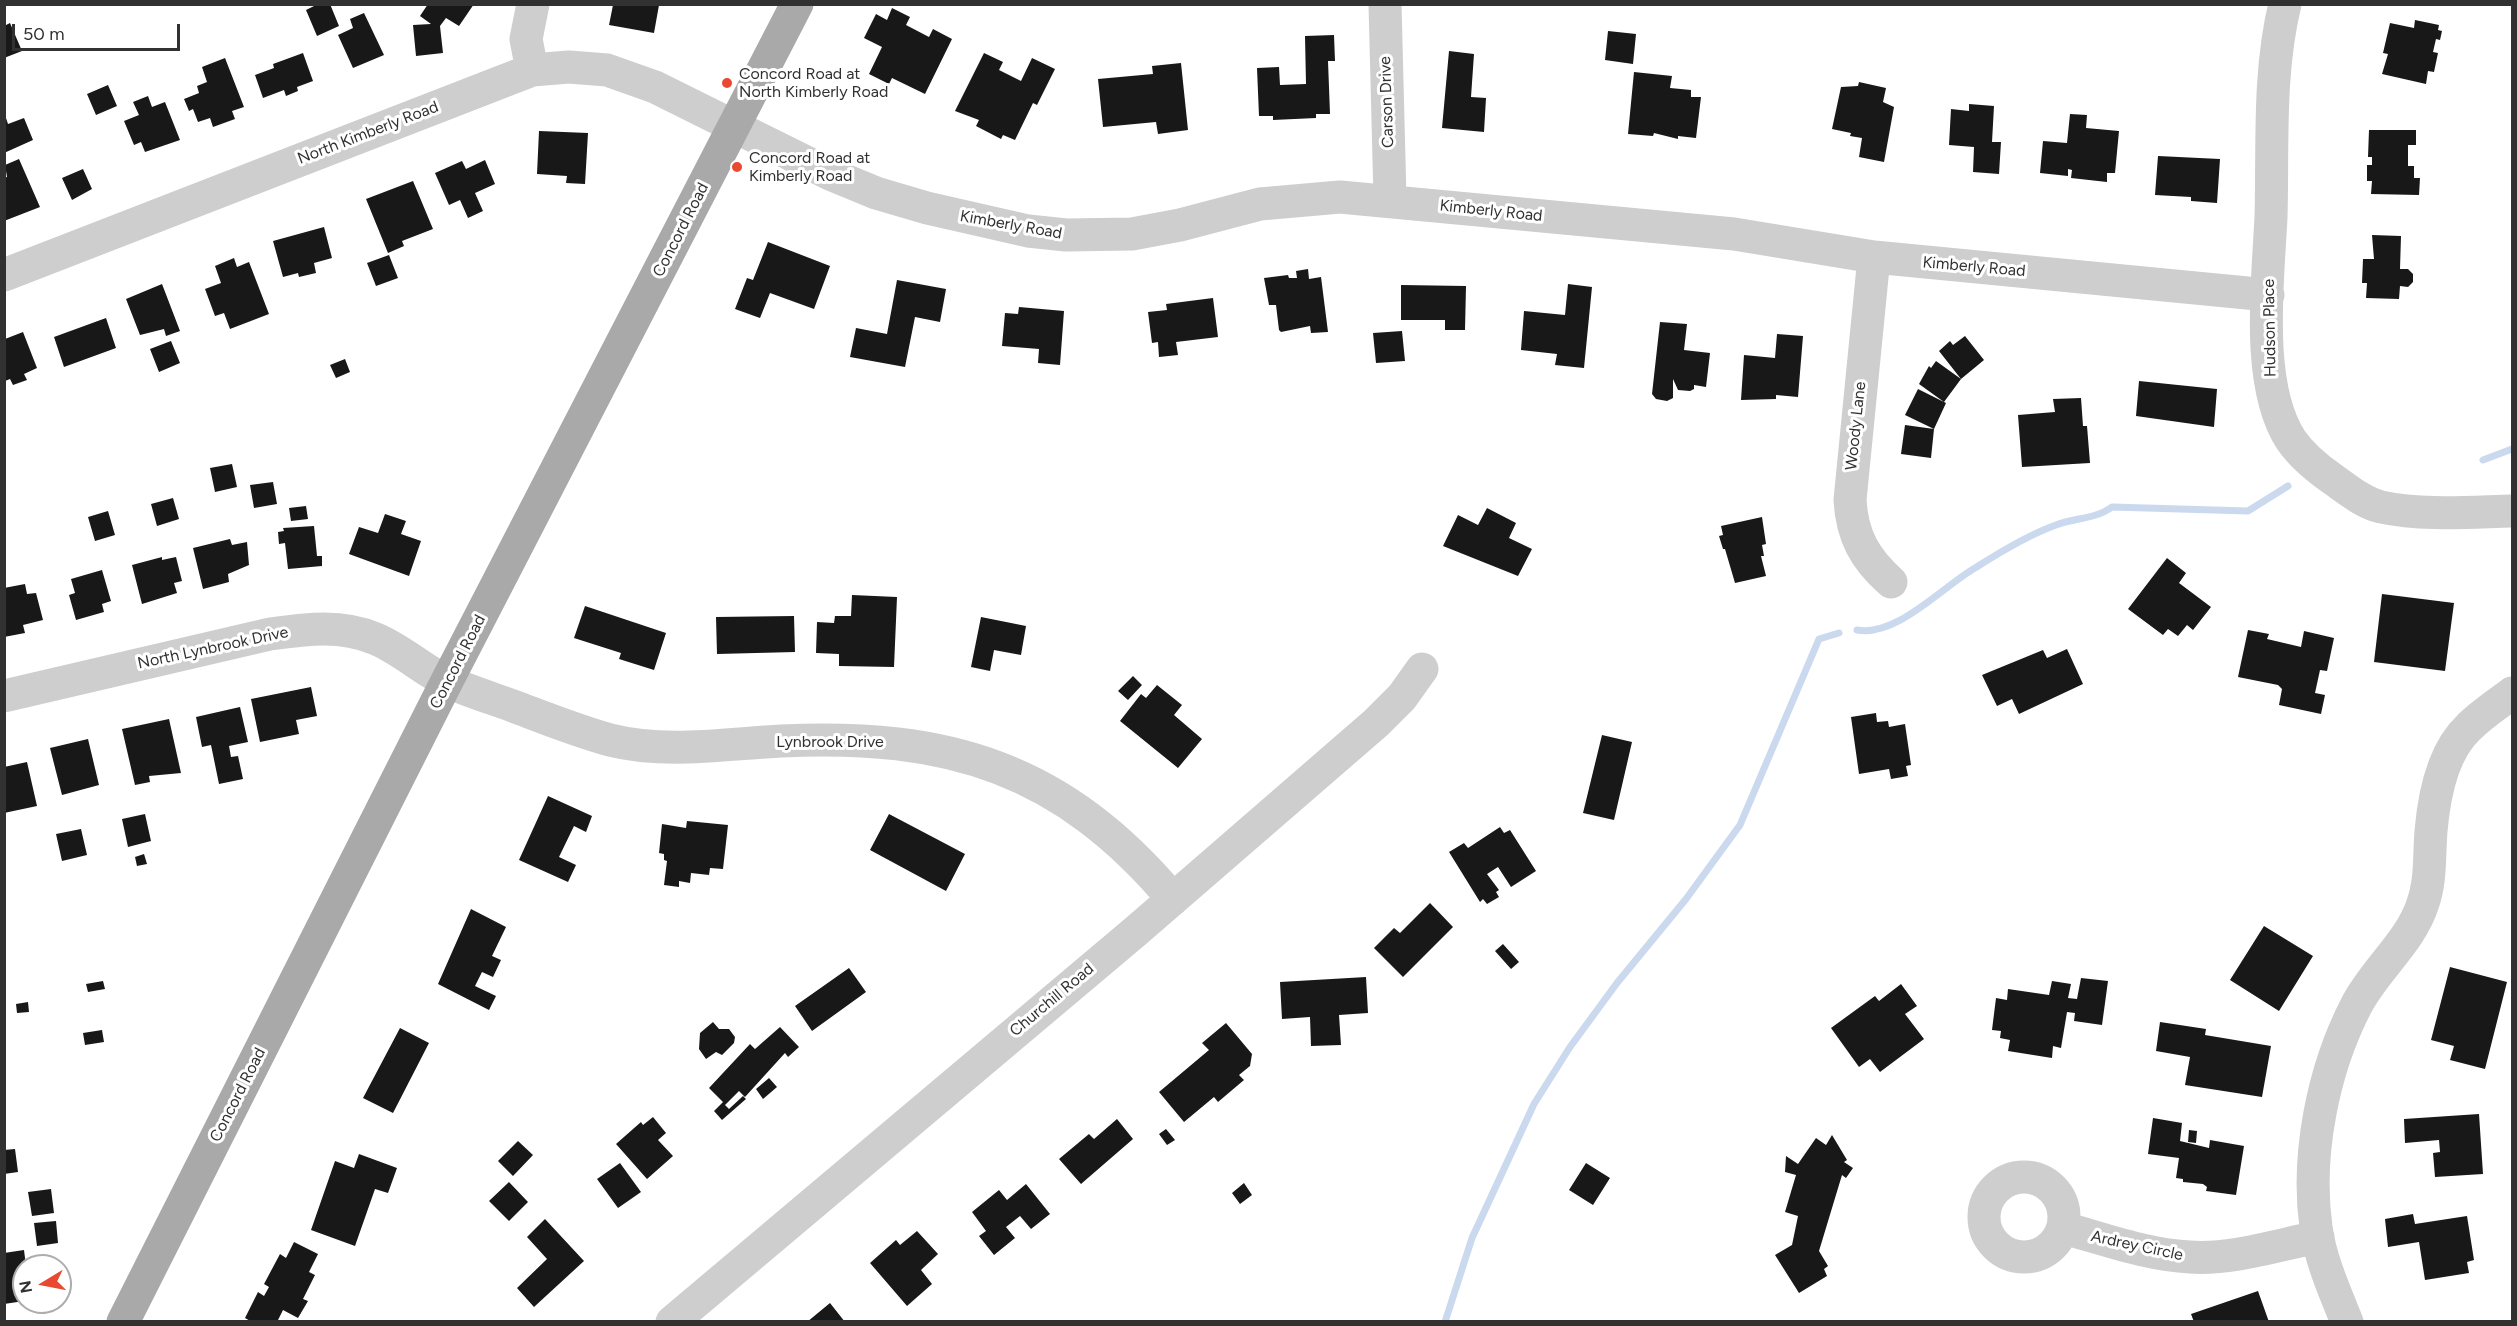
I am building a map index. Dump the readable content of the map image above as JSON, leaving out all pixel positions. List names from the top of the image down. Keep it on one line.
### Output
{"streets":{"main road":["Concord Road"],"street":["Carson Drive","North Kimberly Road","Kimberly Road","Hudson Place","Woody Lane","North Lynbrook Drive","Lynbrook Drive","Churchill Road","Ardrey Circle"]},"crossings":[["Carson Drive","Kimberly Road"],["North Kimberly Road","Kimberly Road"],["North Kimberly Road","Concord Road"],["Kimberly Road","Concord Road"],["Kimberly Road","Hudson Place"],["Kimberly Road","Woody Lane"],["Concord Road","North Lynbrook Drive"],["Concord Road","Lynbrook Drive"],["North Lynbrook Drive","Lynbrook Drive"],["Lynbrook Drive","Churchill Road"]],"places":["Concord Road at North Kimberly Road","Concord Road at Kimberly Road"],"scale_bar":"50 m","north":"left"}
